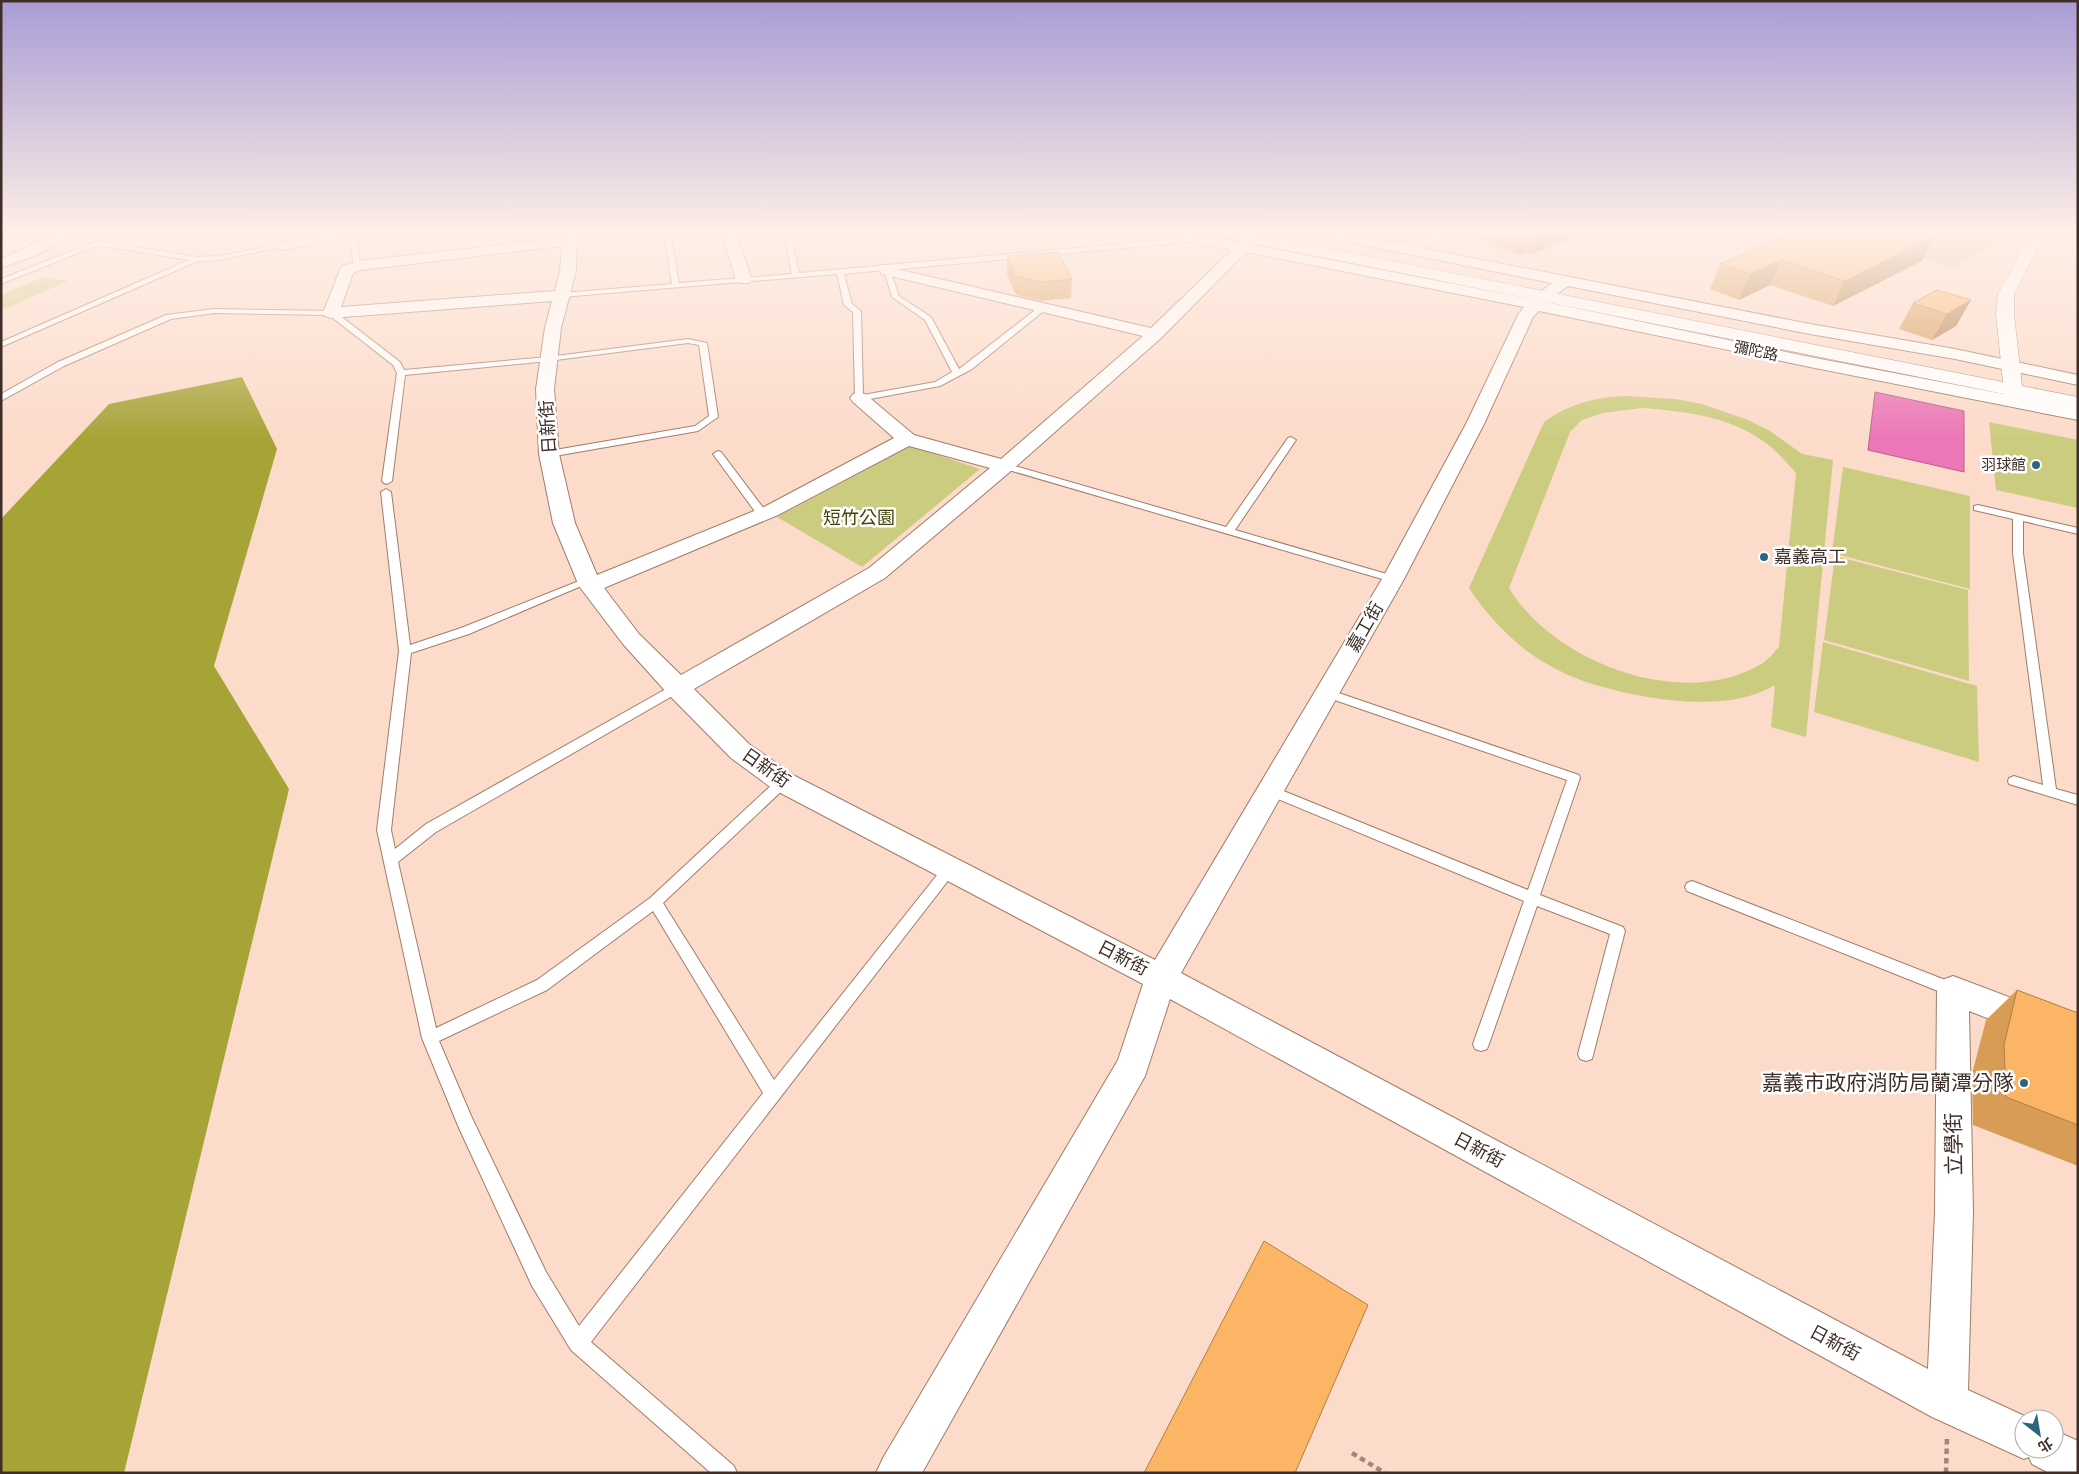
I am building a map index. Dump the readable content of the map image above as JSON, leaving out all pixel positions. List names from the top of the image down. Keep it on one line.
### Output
{"streets":{"street":["彌陀路","日新街","嘉工街","立學街"]},"crossings":[["日新街","嘉工街"],["日新街","立學街"]],"parks":["短竹公園"],"places":["羽球館","嘉義高工","嘉義市政府消防局蘭潭分隊"],"north":"bottom right"}
